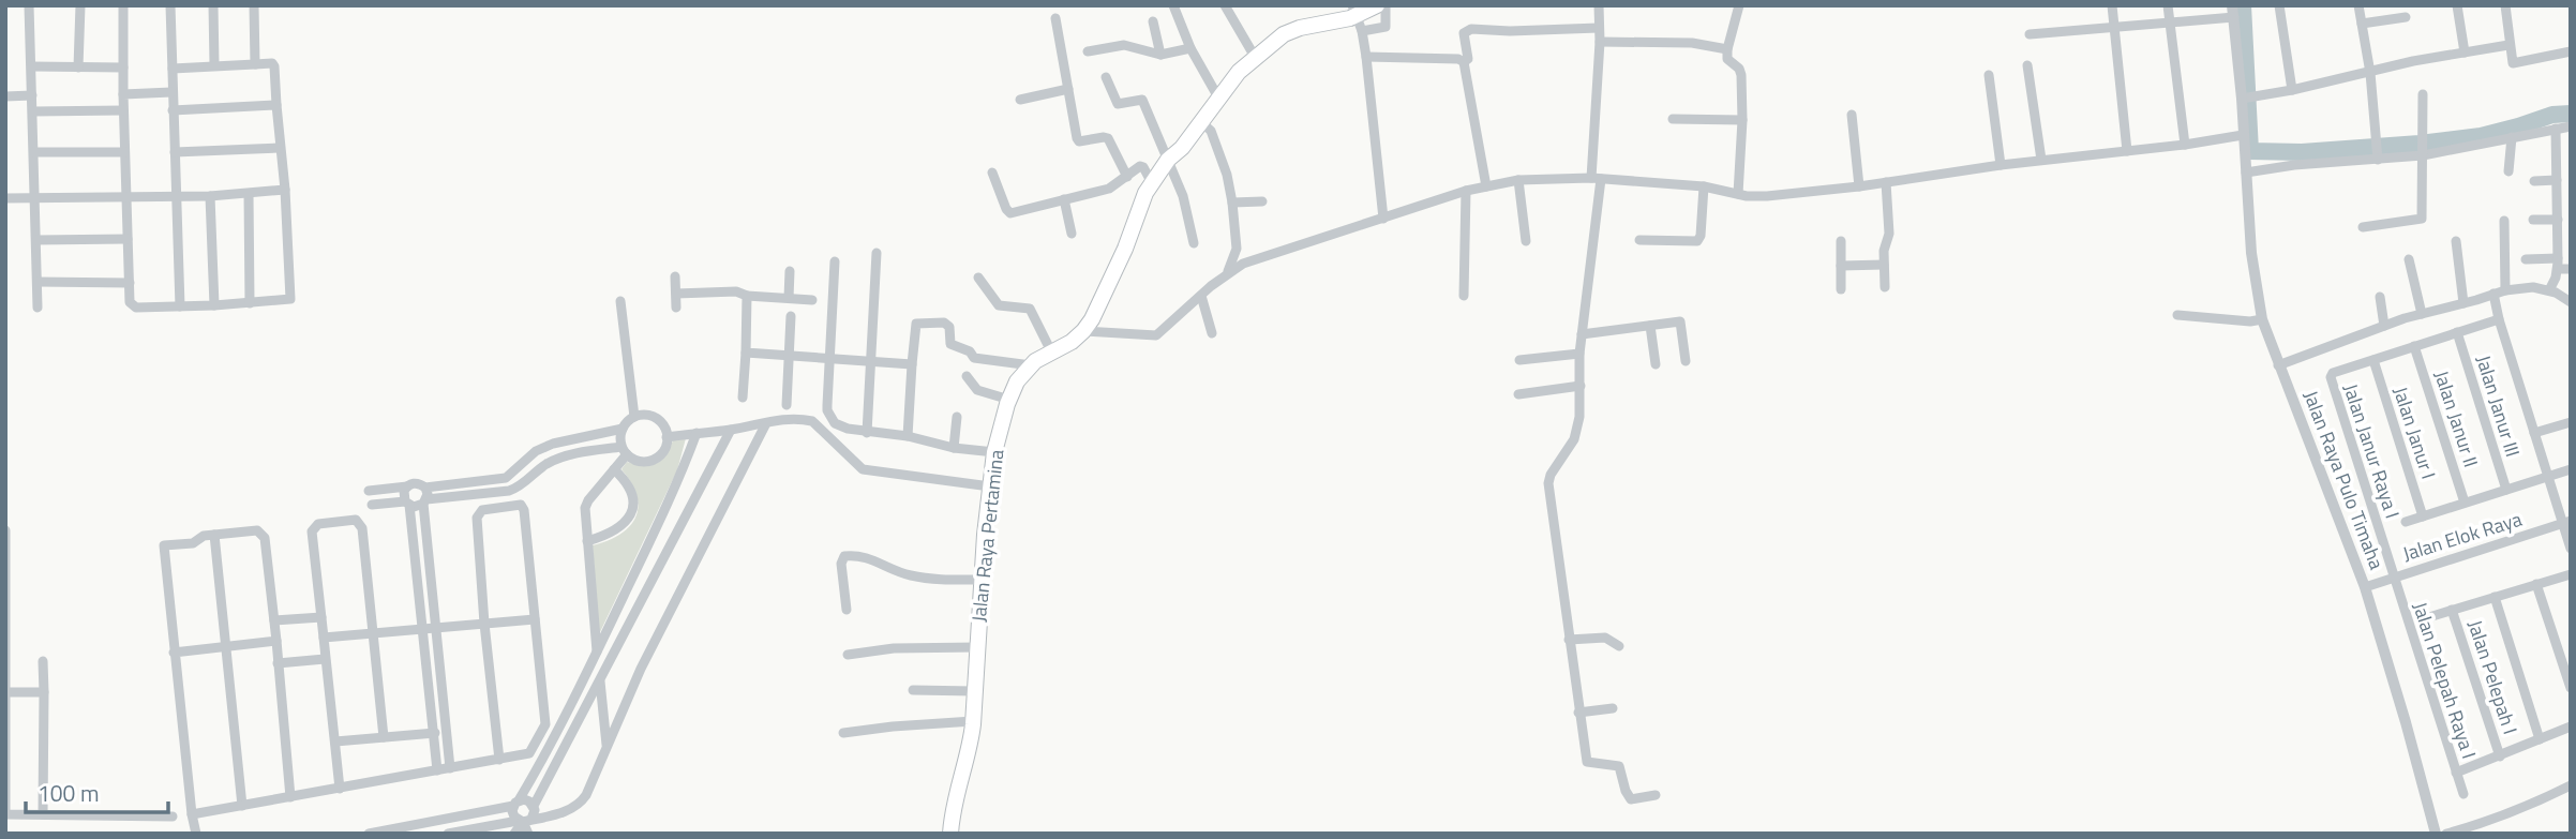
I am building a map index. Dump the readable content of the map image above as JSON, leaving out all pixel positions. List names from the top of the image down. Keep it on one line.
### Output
{"streets":{"main road":["Jalan Raya Pertamina"],"street":["Jalan Janur III","Jalan Janur II","Jalan Janur I","Jalan Janur Raya I","Jalan Raya Pulo Timaha","Jalan Elok Raya","Jalan Pelepah I","Jalan Pelepah Raya I"]},"crossings":[["Jalan Janur III","Jalan Janur Raya I"],["Jalan Janur II","Jalan Janur Raya I"],["Jalan Janur I","Jalan Janur Raya I"],["Jalan Janur Raya I","Jalan Elok Raya"],["Jalan Janur Raya I","Jalan Pelepah Raya I"],["Jalan Raya Pulo Timaha","Jalan Elok Raya"],["Jalan Elok Raya","Jalan Pelepah Raya I"]],"scale_bar":"100 m"}
